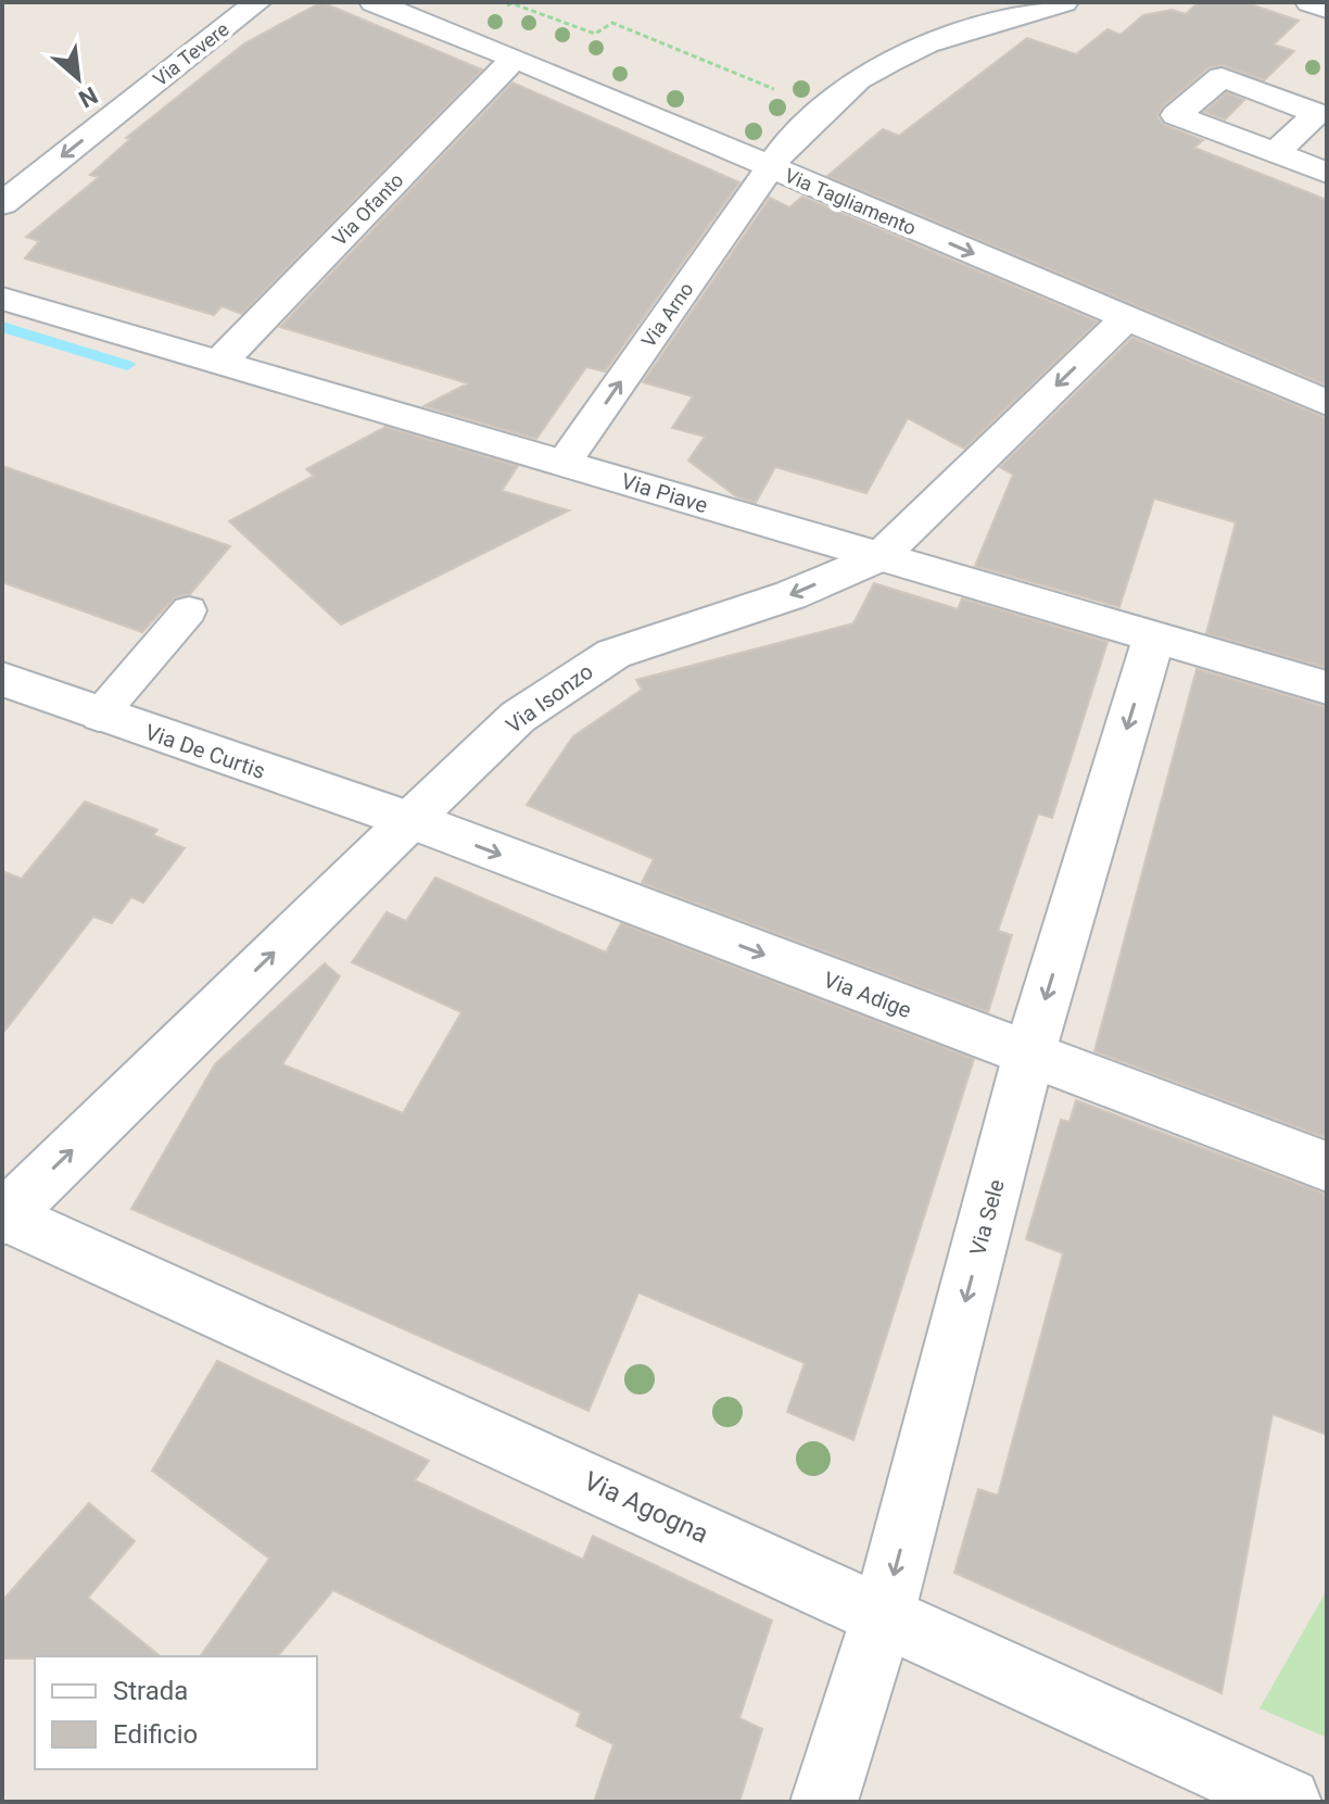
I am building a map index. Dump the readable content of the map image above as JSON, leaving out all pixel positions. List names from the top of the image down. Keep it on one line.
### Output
{"streets":{"street":["Via Tevere","Via Tagliamento","Via Ofanto","Via Arno","Via Piave","Via Isonzo","Via De Curtis","Via Adige","Via Sele","Via Agogna"]},"crossings":[["Via Tagliamento","Via Ofanto"],["Via Tagliamento","Via Arno"],["Via Tagliamento","Via Isonzo"],["Via Ofanto","Via Piave"],["Via Arno","Via Piave"],["Via Piave","Via Isonzo"],["Via Piave","Via Sele"],["Via Isonzo","Via De Curtis"],["Via Isonzo","Via Adige"],["Via Isonzo","Via Agogna"],["Via De Curtis","Via Adige"],["Via Adige","Via Sele"],["Via Sele","Via Agogna"]],"one_way":["Via Tevere","Via Tagliamento","Via Arno","Via Adige","Via Sele"],"legend":["Strada","Edificio"],"north":"bottom right"}
